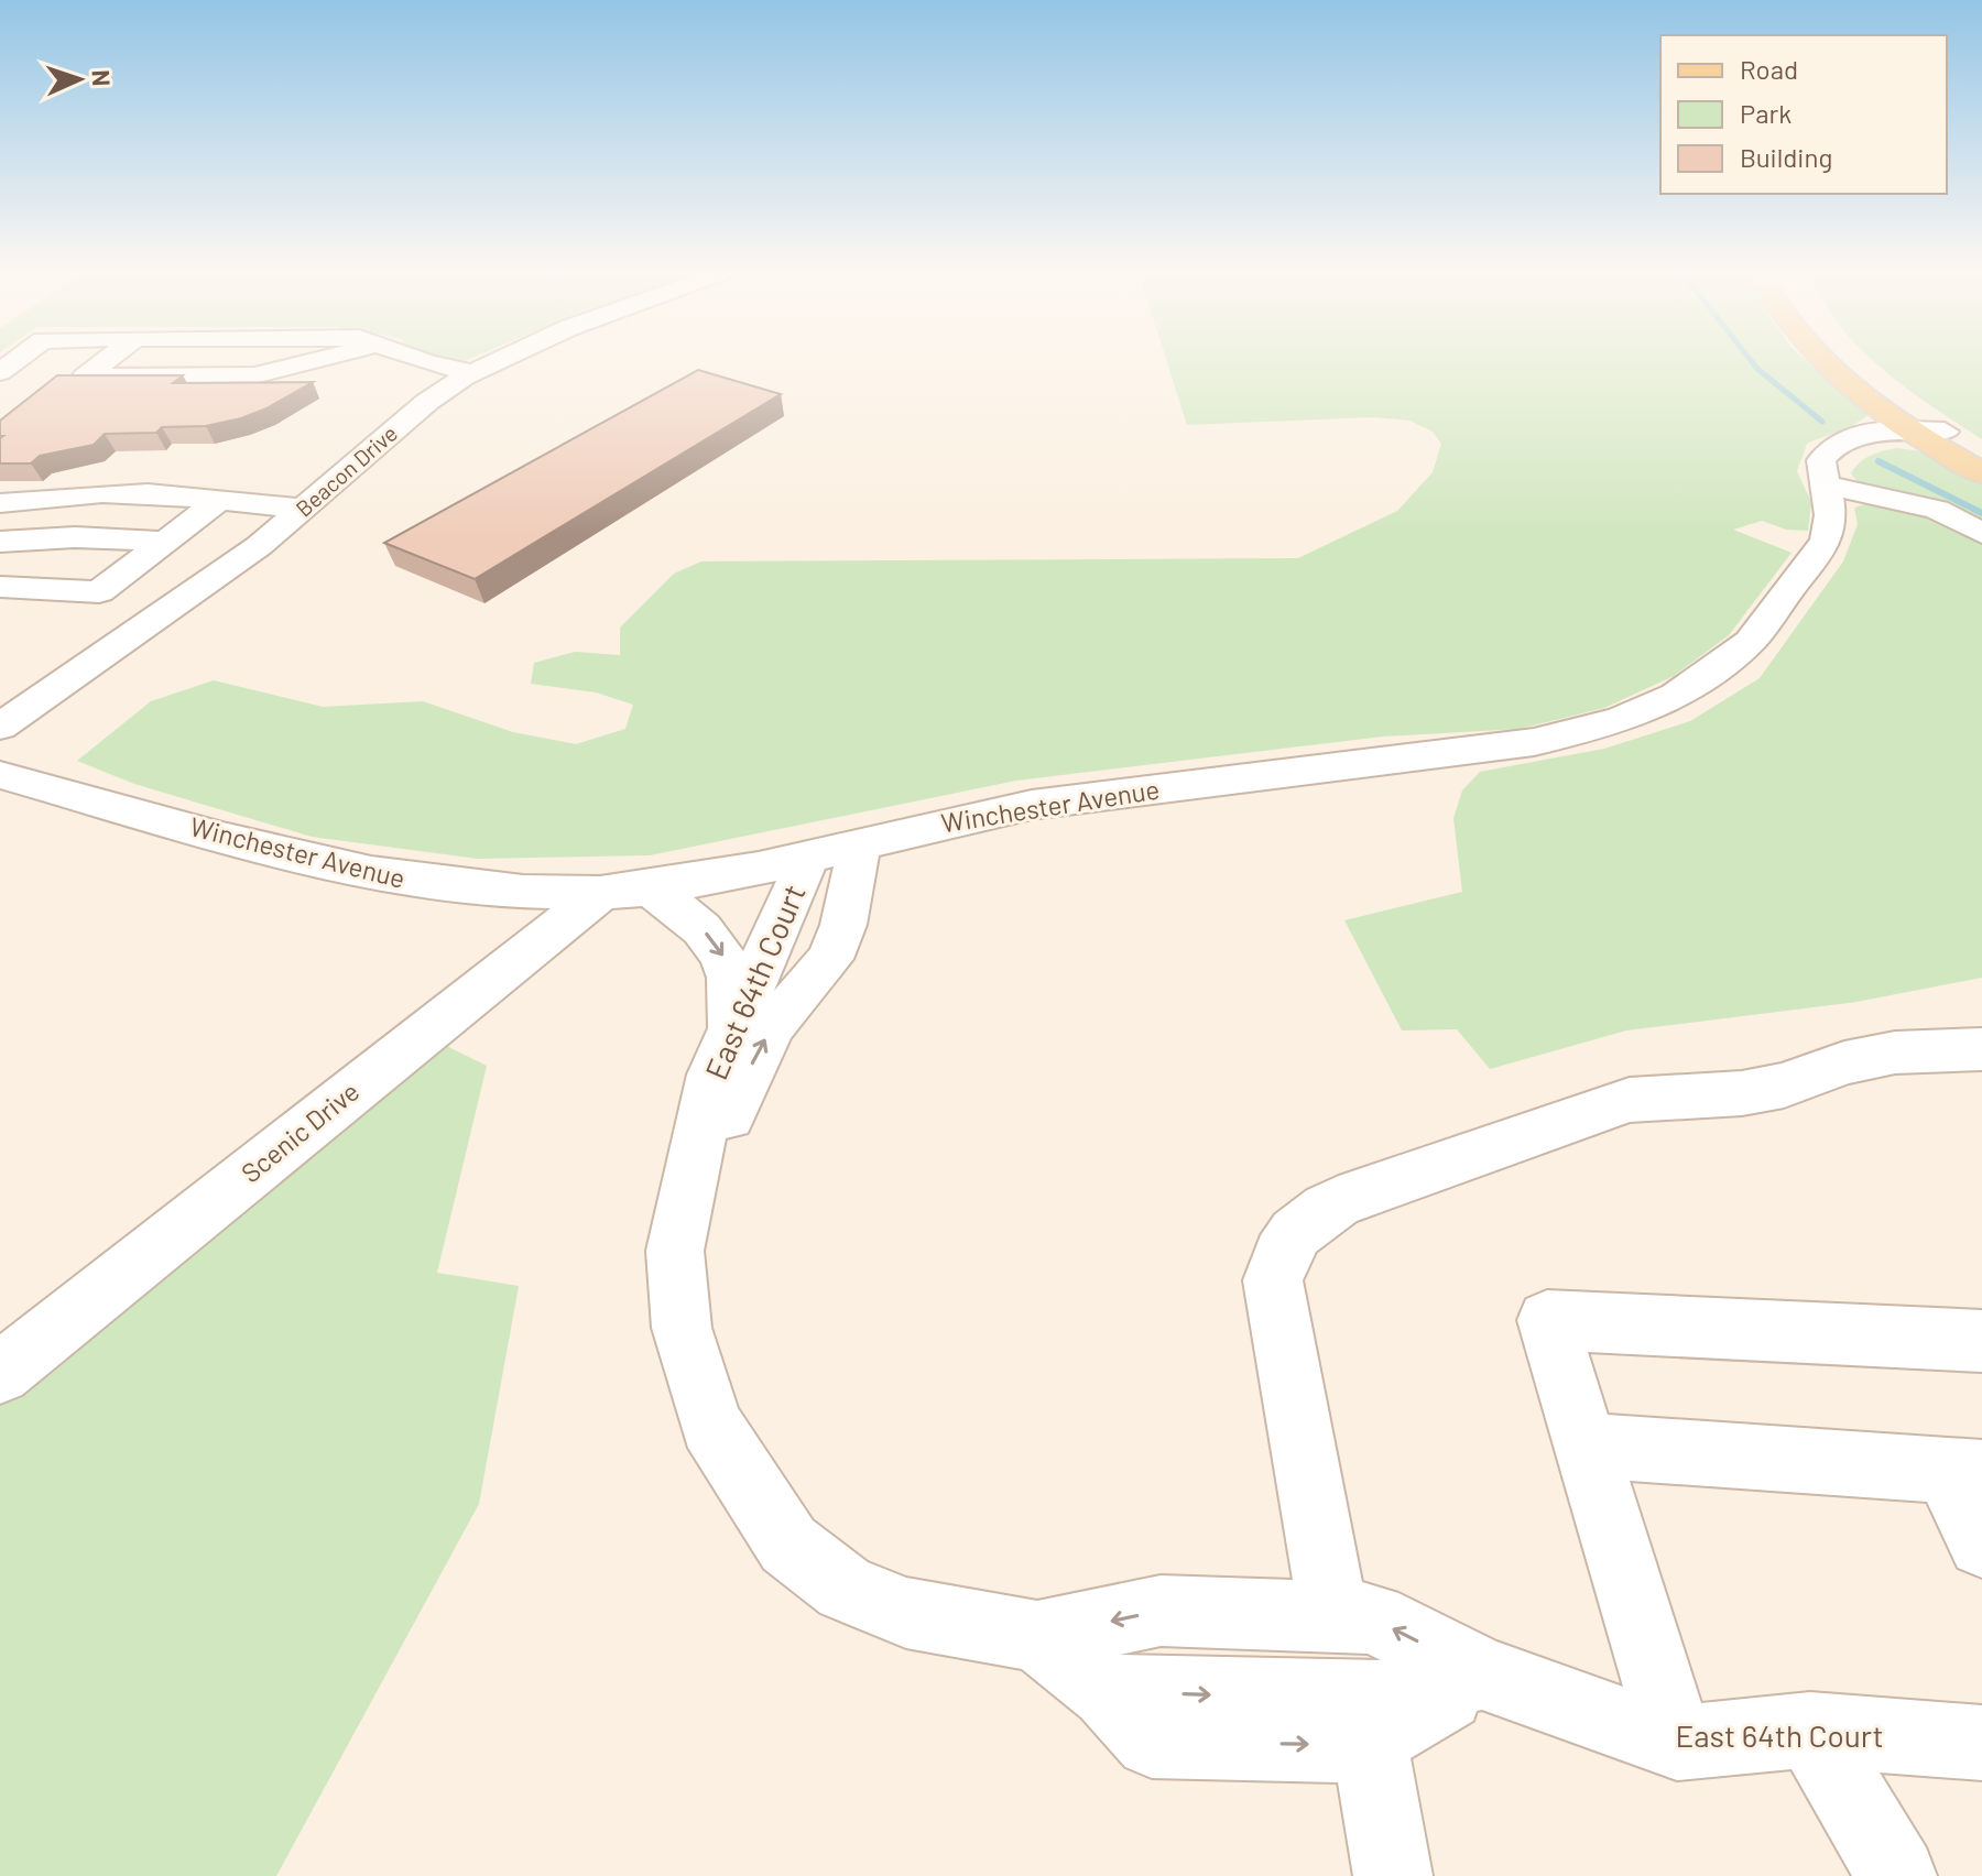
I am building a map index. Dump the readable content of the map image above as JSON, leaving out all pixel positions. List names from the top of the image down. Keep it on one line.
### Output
{"streets":{"street":["Beacon Drive","Winchester Avenue","East 64th Court","Scenic Drive"]},"crossings":[["Winchester Avenue","East 64th Court"],["Winchester Avenue","Scenic Drive"]],"legend":["Road","Park","Building"],"north":"right"}
